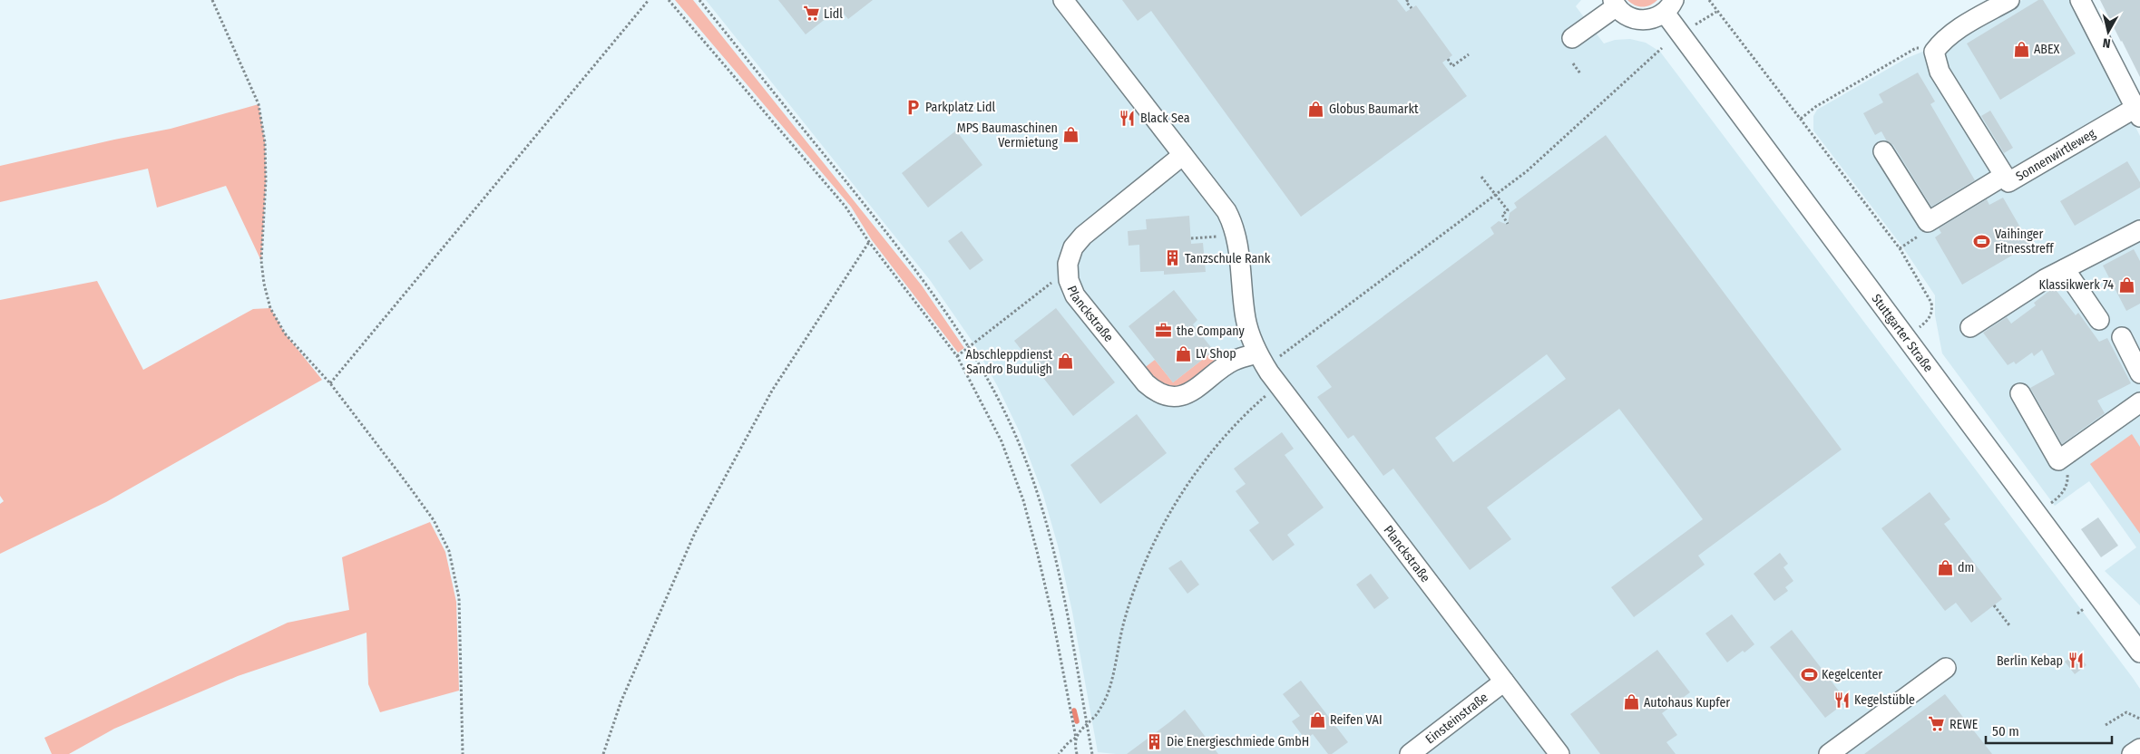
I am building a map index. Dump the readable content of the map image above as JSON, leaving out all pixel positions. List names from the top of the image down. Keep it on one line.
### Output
{"streets":{"street":["Sonnenwirtleweg","Planckstraße","Stuttgarter Straße","Einsteinstraße"]},"crossings":[["Planckstraße","Einsteinstraße"]],"places":{"supermarket":["Lidl","REWE"],"shop":["ABEX","Globus Baumarkt","MPS Baumaschinen Vermietung","Klassikwerk 74","LV Shop","Abschleppdienst Sandro Buduligh","dm","Autohaus Kupfer","Reifen VAI"],"parking":["Parkplatz Lidl"],"restaurant":["Black Sea","Berlin Kebap","Kegelstüble"],"sports":["Vaihinger Fitnesstreff","Kegelcenter"],"building":["Tanzschule Rank","Die Energieschmiede GmbH"],"office":["the Company"]},"scale_bar":"50 m","north":"bottom"}
